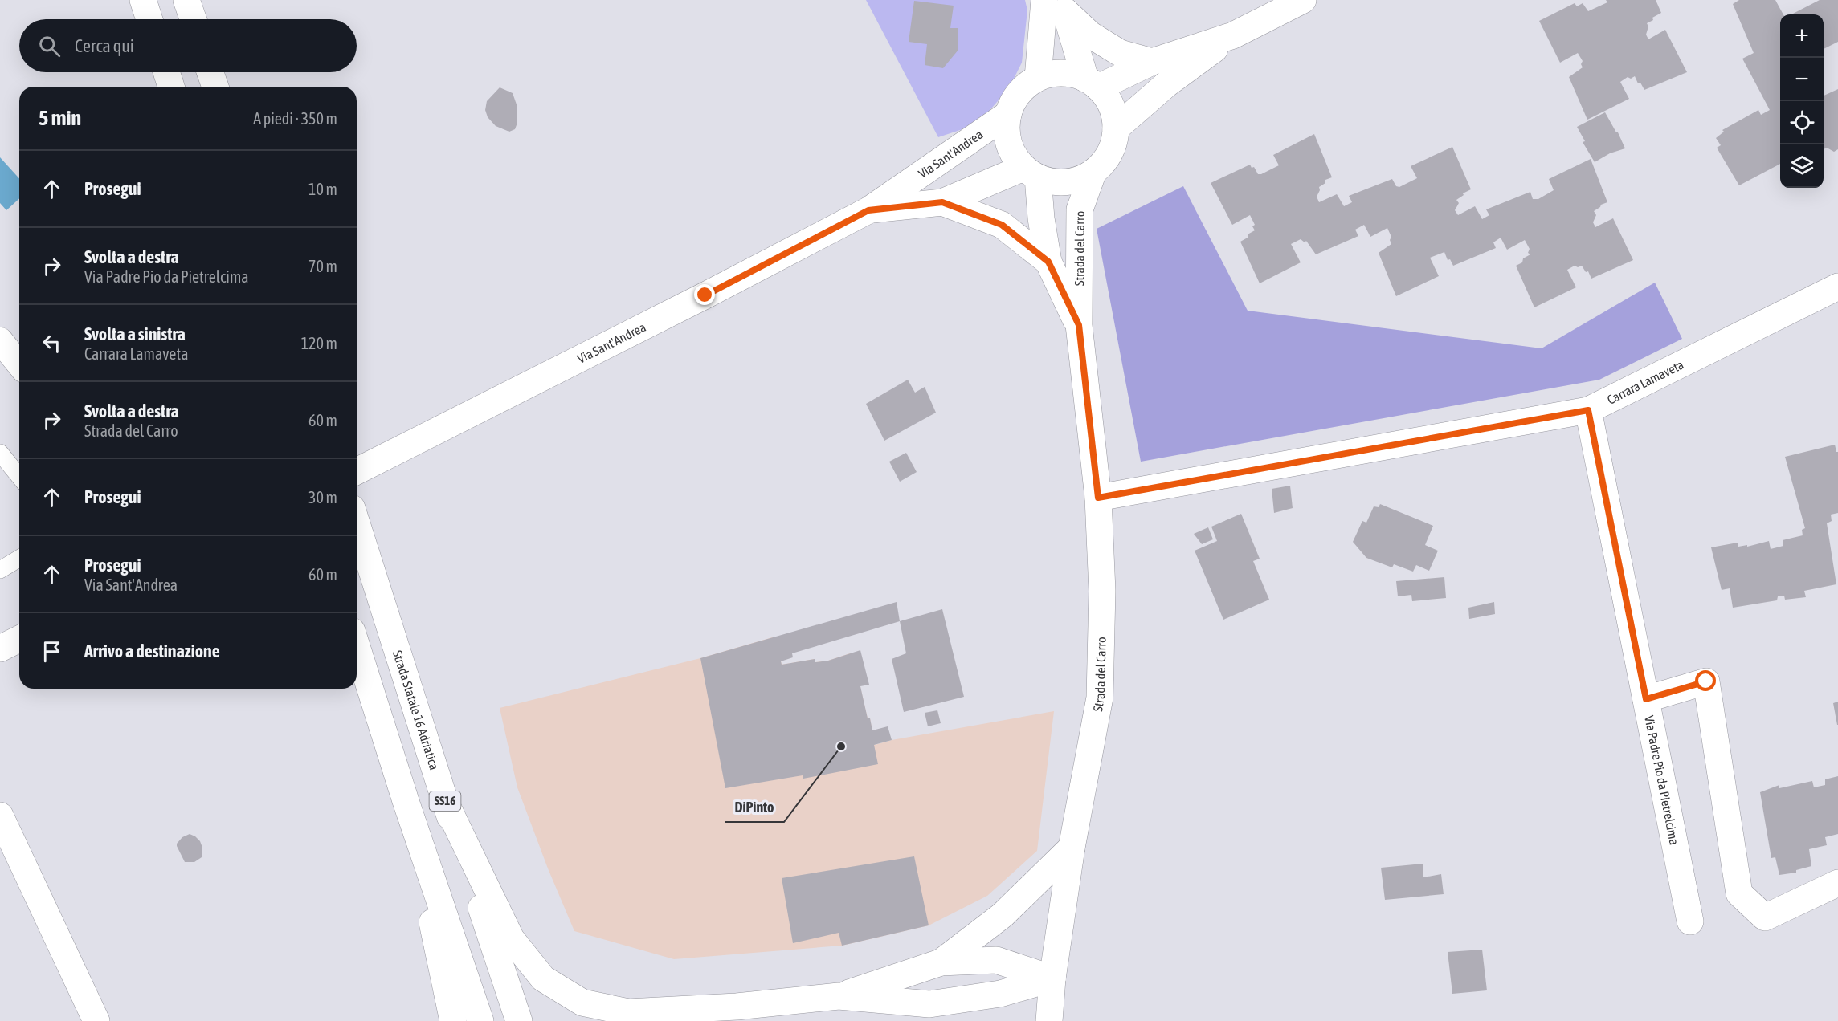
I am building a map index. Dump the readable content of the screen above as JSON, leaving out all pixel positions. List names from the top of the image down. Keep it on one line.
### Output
{"streets":{"main road":["Via Sant'Andrea","Strada del Carro","Carrara Lamaveta","Strada Statale 16 Adriatica","Via Padre Pio da Pietrelcima","SS16"]},"crossings":[["Via Sant'Andrea","Strada del Carro"],["Strada del Carro","Carrara Lamaveta"],["Carrara Lamaveta","Via Padre Pio da Pietrelcima"]],"places":["DiPinto"],"page":{"map_buttons":["+","−"],"search":"Cerca qui","heading":["5 min","A piedi · 350 m"],"list":[["Prosegui","10 m"],["Svolta a destra","Via Padre Pio da Pietrelcima","70 m"],["Svolta a sinistra","Carrara Lamaveta","120 m"],["Svolta a destra","Strada del Carro","60 m"],["Prosegui","30 m"],["Prosegui","Via Sant'Andrea","60 m"],"Arrivo a destinazione"]}}
